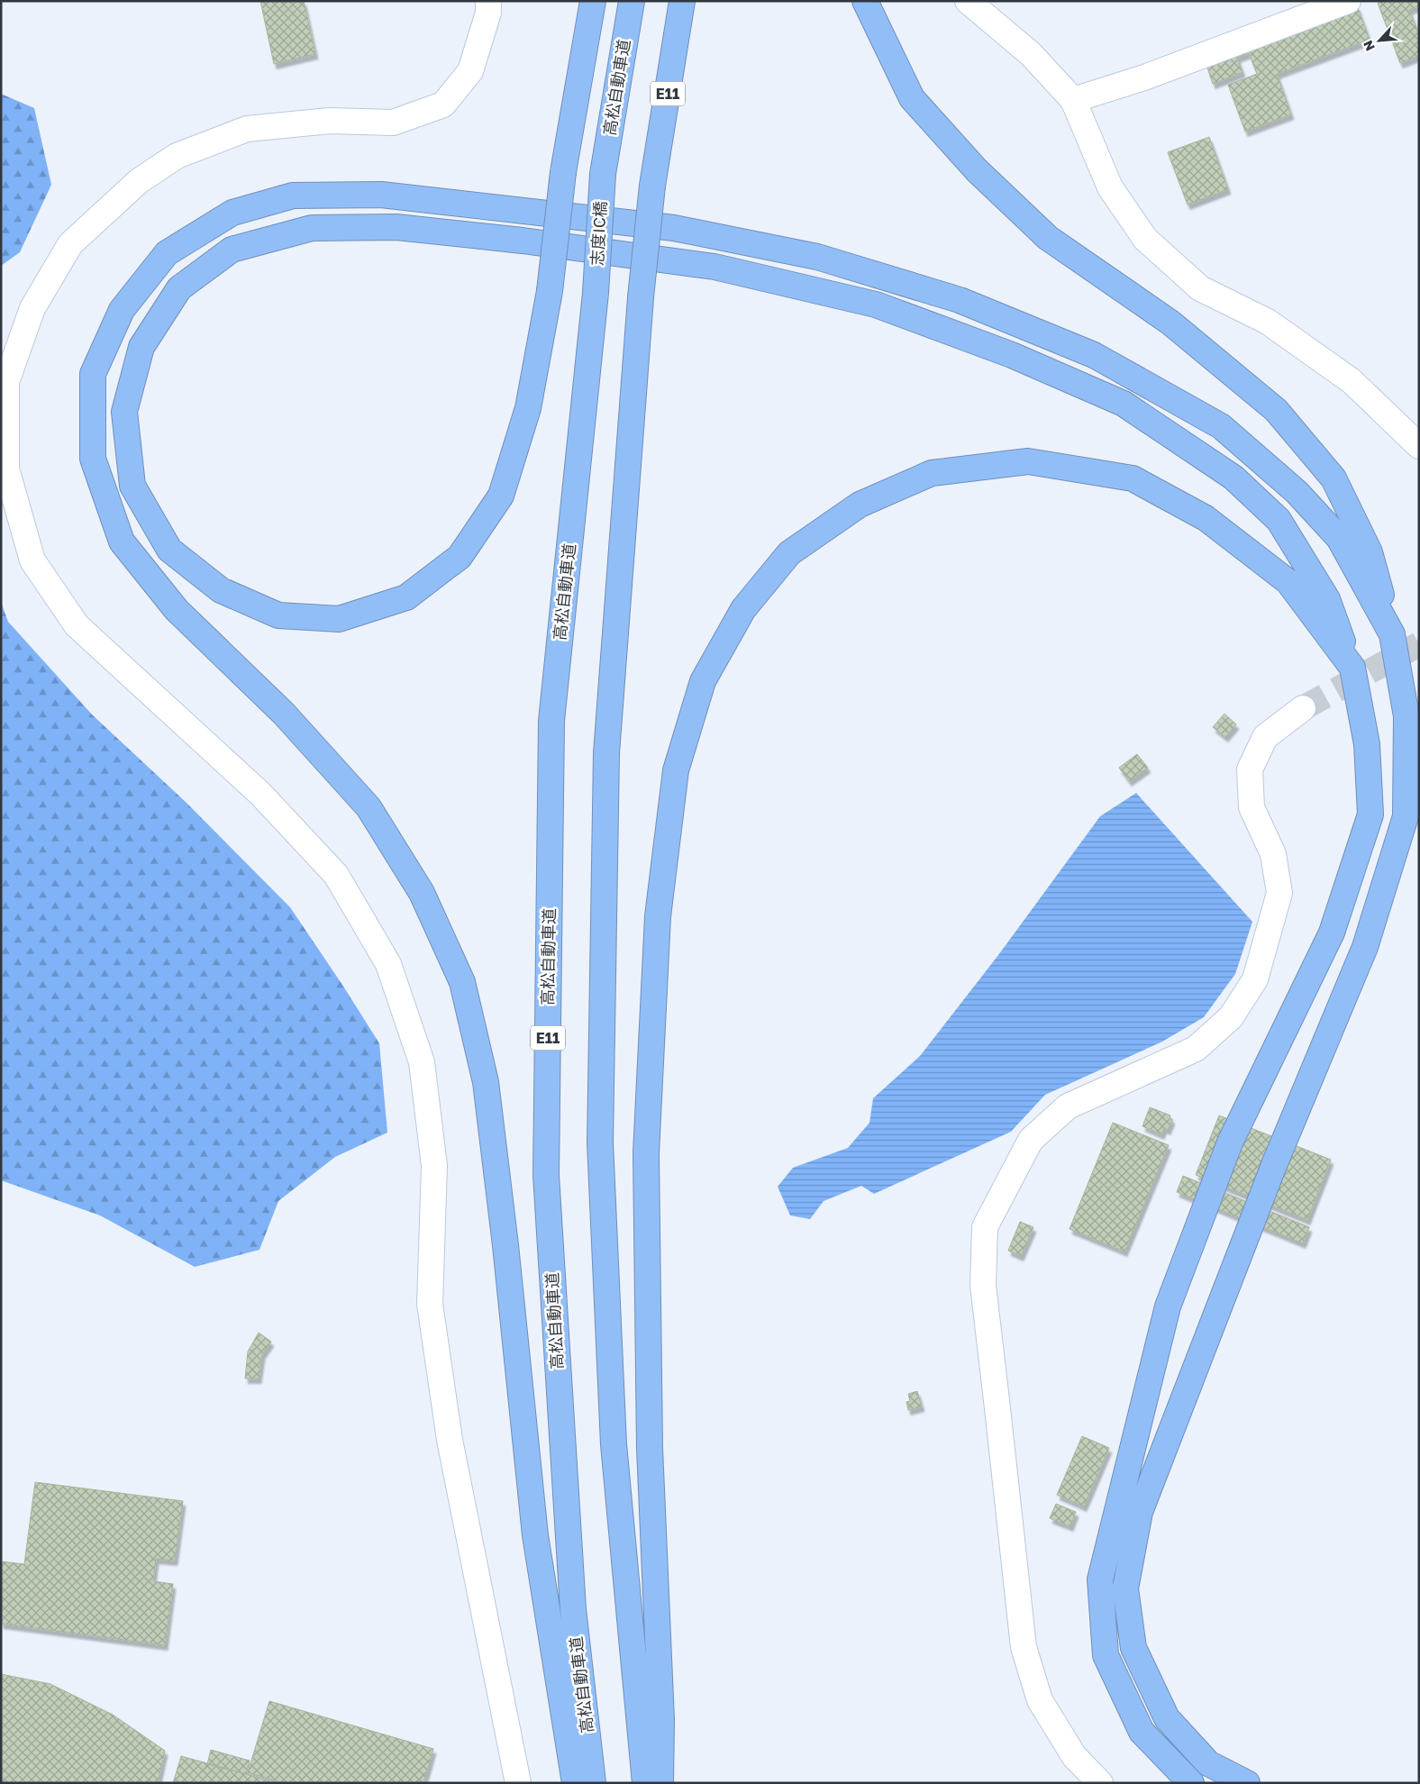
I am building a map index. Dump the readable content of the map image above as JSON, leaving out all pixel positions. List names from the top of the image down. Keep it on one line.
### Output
{"streets":{"highway":["高松自動車道","E11","志度IC橋"]},"crossings":[["高松自動車道","志度IC橋"]],"north":"bottom left"}
